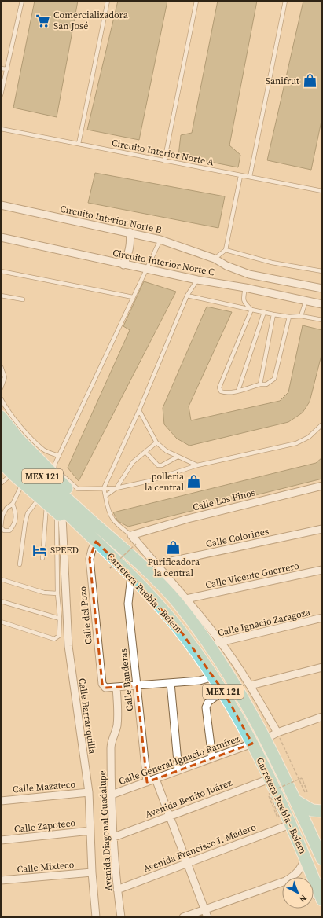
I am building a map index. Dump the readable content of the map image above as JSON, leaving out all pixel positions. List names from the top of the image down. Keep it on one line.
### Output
{"streets":{"main road":["MEX 121","Carretera Puebla - Belem"],"street":["Circuito Interior Norte B","Circuito Interior Norte C","Calle Los Pinos","Calle Colorines","Calle Vicente Guerrero","Calle del Pozo","Calle Ignacio Zaragoza","Calle Banderas","Calle Barranquilla","Calle General Ignacio Ramírez","Calle Mazateco","Avenida Benito Juárez","Calle Zapoteco","Avenida Diagonal Guadalupe","Avenida Francisco I. Madero","Calle Mixteco"],"lane":["Circuito Interior Norte A"]},"crossings":[["Carretera Puebla - Belem","Calle del Pozo"],["Carretera Puebla - Belem","Calle Ignacio Zaragoza"],["Carretera Puebla - Belem","Calle Banderas"],["Carretera Puebla - Belem","Calle Barranquilla"],["Carretera Puebla - Belem","Calle General Ignacio Ramírez"],["Carretera Puebla - Belem","Avenida Benito Juárez"],["Carretera Puebla - Belem","Avenida Francisco I. Madero"],["Calle del Pozo","Avenida Diagonal Guadalupe"],["Calle Banderas","Calle General Ignacio Ramírez"],["Calle Barranquilla","Calle Mazateco"],["Calle Barranquilla","Calle Zapoteco"],["Calle Barranquilla","Calle Mixteco"],["Calle General Ignacio Ramírez","Avenida Diagonal Guadalupe"],["Avenida Benito Juárez","Avenida Diagonal Guadalupe"],["Avenida Diagonal Guadalupe","Avenida Francisco I. Madero"]],"places":{"supermarket":["Comercializadora San José"],"shop":["Sanifrut","polleria la central","Purificadora la central"],"hotel":["SPEED"]},"north":"bottom right"}
